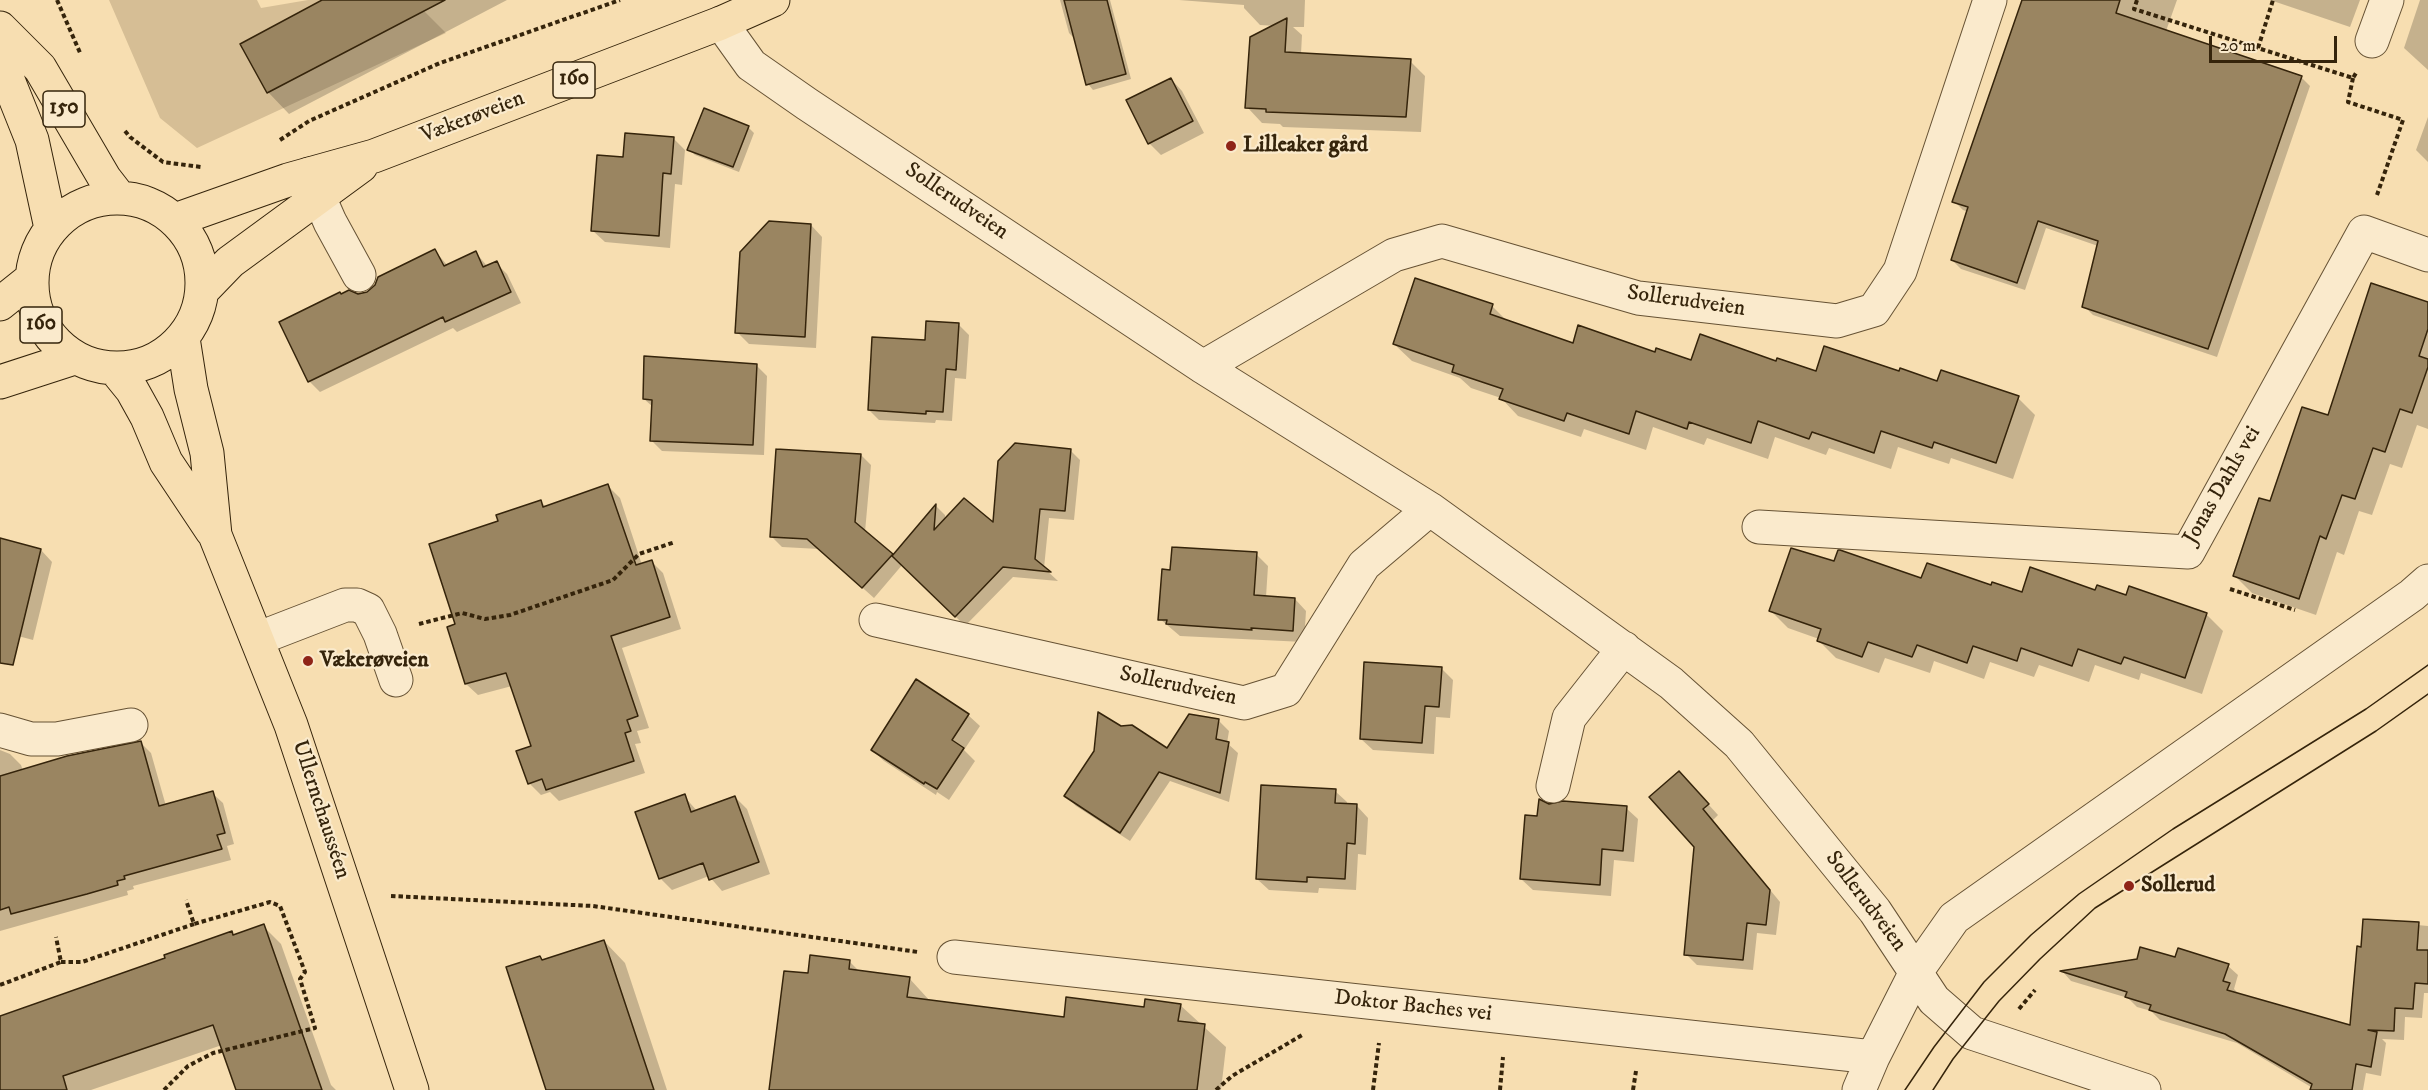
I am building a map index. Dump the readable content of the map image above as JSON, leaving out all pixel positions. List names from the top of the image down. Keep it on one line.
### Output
{"streets":{"main road":["160","150","Vækerøveien","Ullernchausséen"],"street":["Sollerudveien","Jonas Dahls vei","Doktor Baches vei"]},"crossings":[["160","150"],["160","Vækerøveien"],["160","Ullernchausséen"],["150","Vækerøveien"],["150","Ullernchausséen"],["Vækerøveien","Sollerudveien"],["Vækerøveien","Ullernchausséen"]],"places":["Lilleaker gård","Vækerøveien","Sollerud"],"scale_bar":"20 m"}
